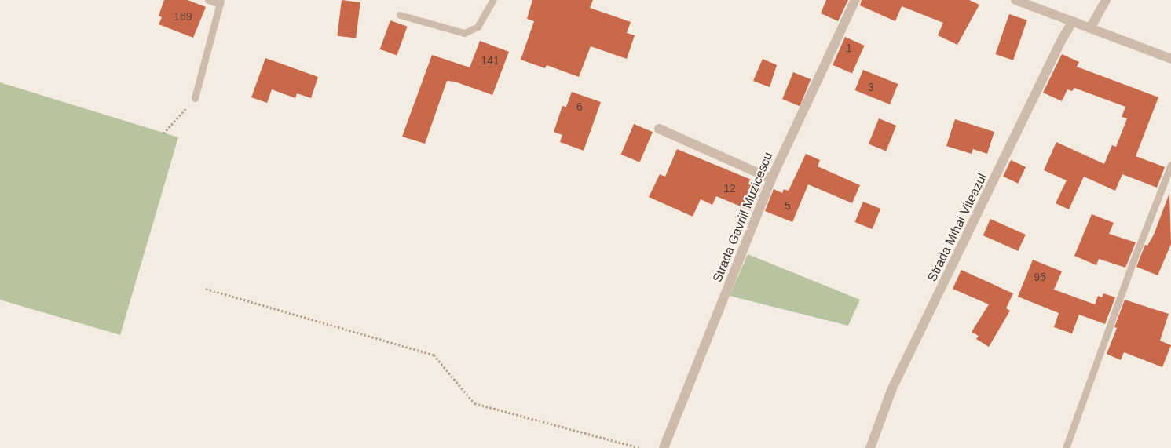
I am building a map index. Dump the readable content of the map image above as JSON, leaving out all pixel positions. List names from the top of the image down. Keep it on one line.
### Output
{"streets":{"street":["Strada Gavriil Muzicescu","Strada Mihai Viteazul"]},"house_numbers":["169","1","141","3","6","12","5","95"]}
